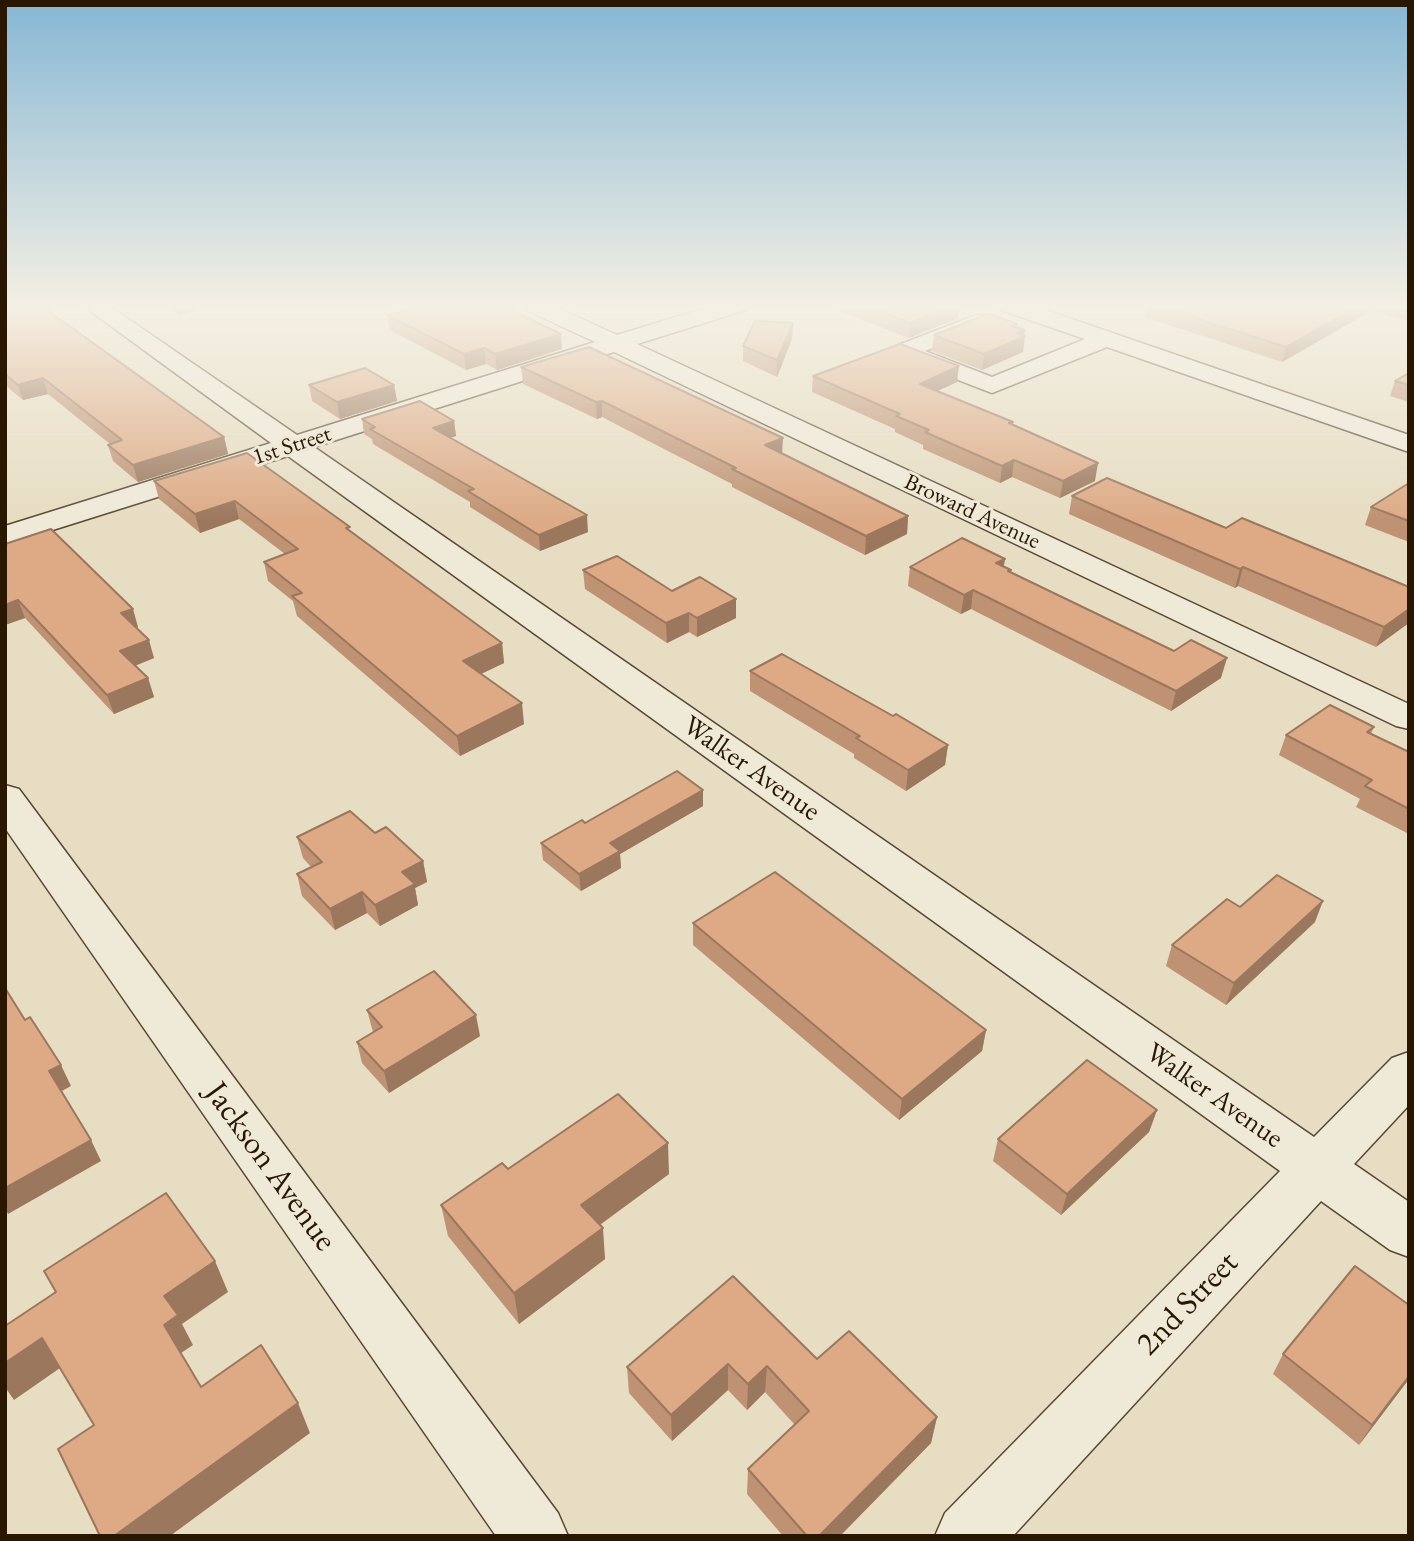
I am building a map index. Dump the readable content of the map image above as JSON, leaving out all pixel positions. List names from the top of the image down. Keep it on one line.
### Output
{"streets":{"street":["1st Street","Broward Avenue","Walker Avenue","Jackson Avenue","2nd Street"]},"crossings":[["1st Street","Walker Avenue"],["Walker Avenue","2nd Street"]]}
